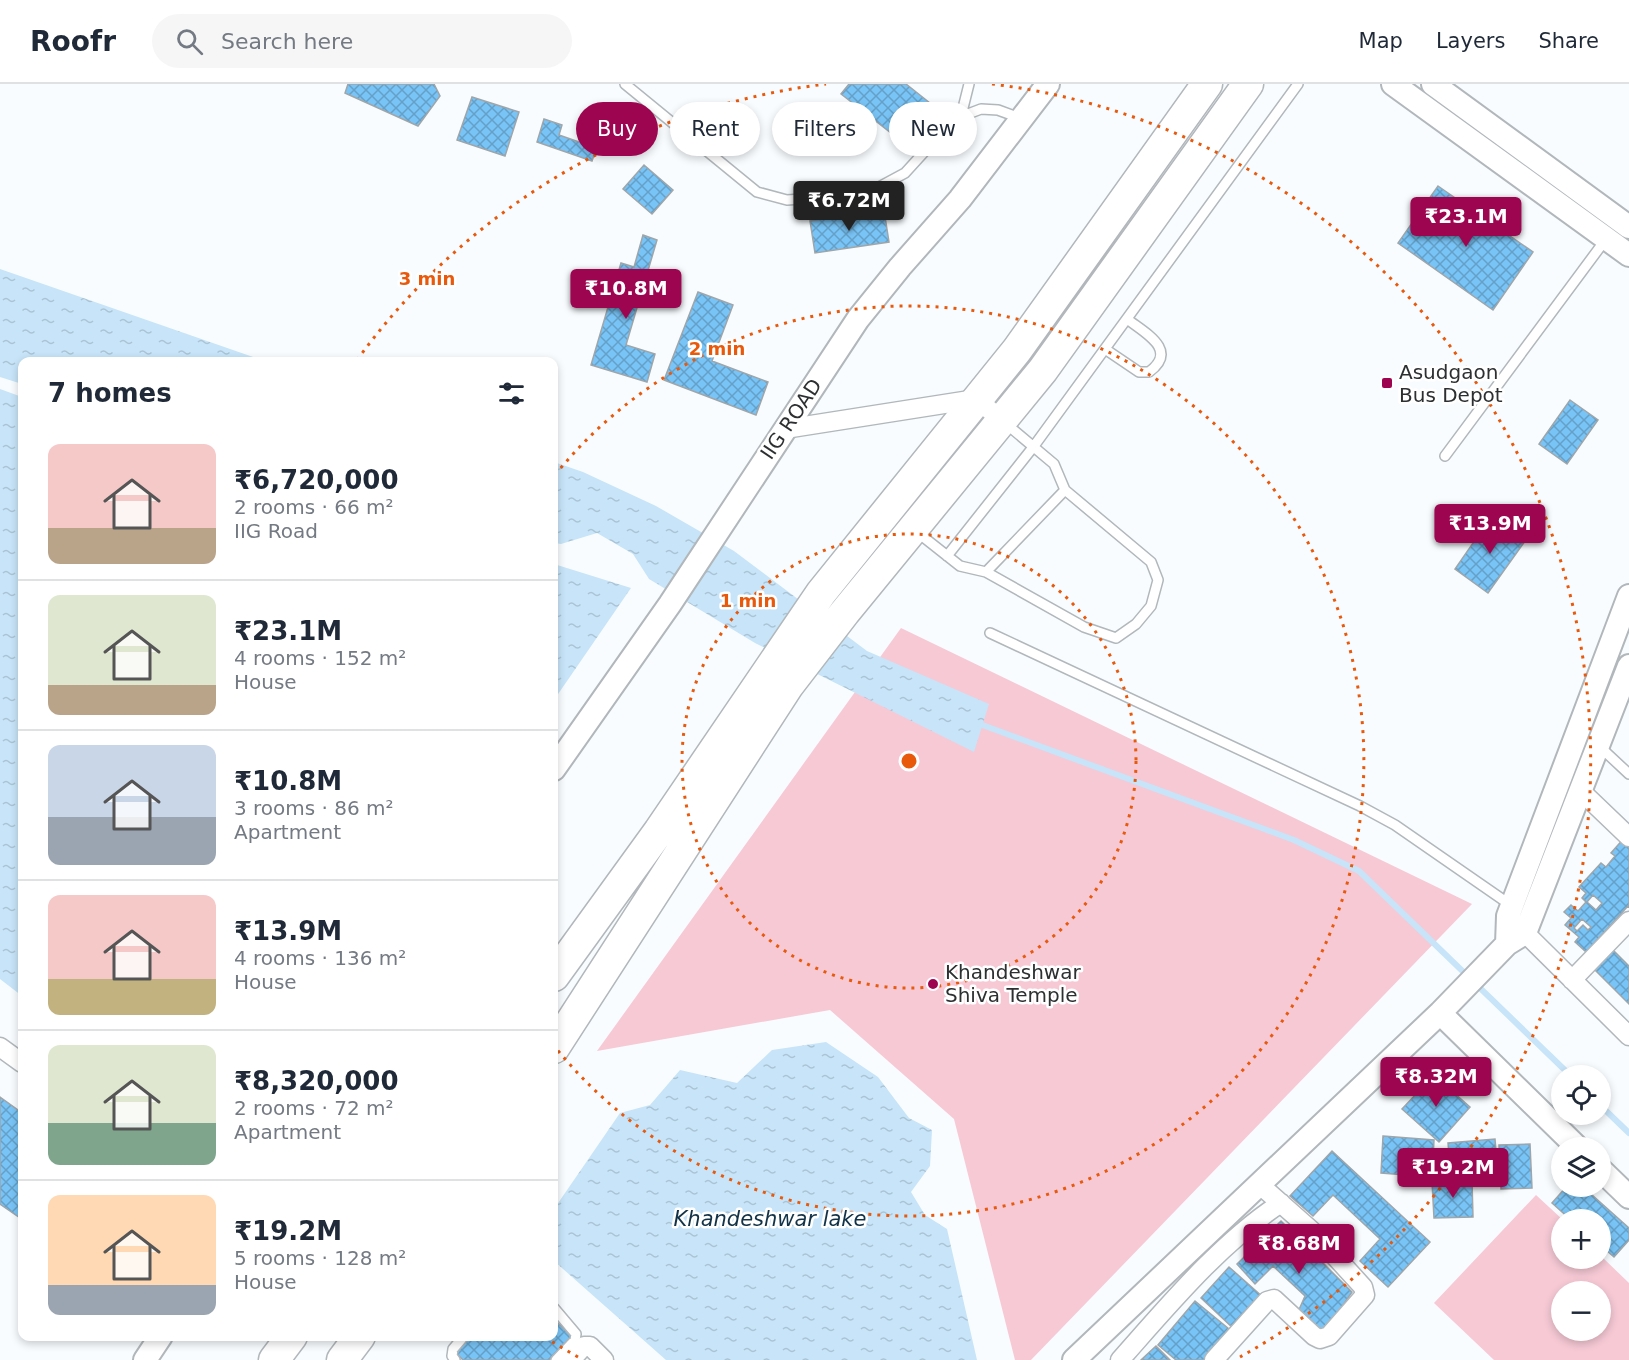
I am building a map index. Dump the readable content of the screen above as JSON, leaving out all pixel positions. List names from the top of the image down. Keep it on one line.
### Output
{"streets":{"street":["IIG ROAD"]},"water":["Khandeshwar lake"],"places":{"transit":["Asudgaon Bus Depot"],"other":["Khandeshwar Shiva Temple"]},"page":{"header":"Roofr","search":"Search here","nav":["Map","Layers","Share"],"chip":["Buy","Rent","Filters","New"],"price":["₹6.72M","₹23.1M","₹10.8M","₹13.9M","₹8.32M","₹19.2M","₹8.68M"],"heading":"7 homes","list":[{"name":"₹6,720,000","note":"2 rooms · 66 m² · IIG Road"},{"name":"₹23.1M","note":"4 rooms · 152 m² · House"},{"name":"₹10.8M","note":"3 rooms · 86 m² · Apartment"},{"name":"₹13.9M","note":"4 rooms · 136 m² · House"},{"name":"₹8,320,000","note":"2 rooms · 72 m² · Apartment"},{"name":"₹19.2M","note":"5 rooms · 128 m² · House"}],"map_buttons":["+","−"]},"rings":["3 min","2 min","1 min"]}
